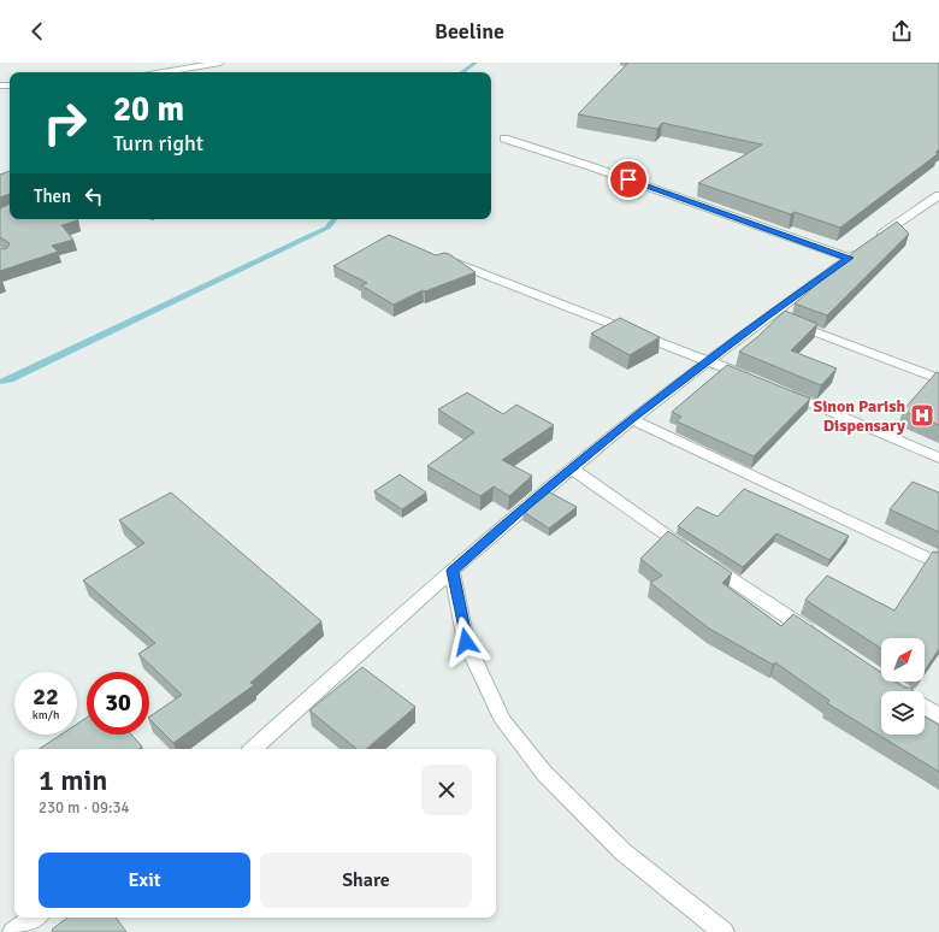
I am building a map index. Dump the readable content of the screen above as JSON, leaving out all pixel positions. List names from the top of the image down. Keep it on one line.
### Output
{"places":{"hospital":["Sinon Parish Dispensary"]},"north":"top right","page":{"header":"Beeline","turn":["20 m","Turn right"],"then":"Then","speed":"22 km/h","limit":"30","heading":["1 min","230 m · 09:34"],"buttons":["Exit","Share"]}}
